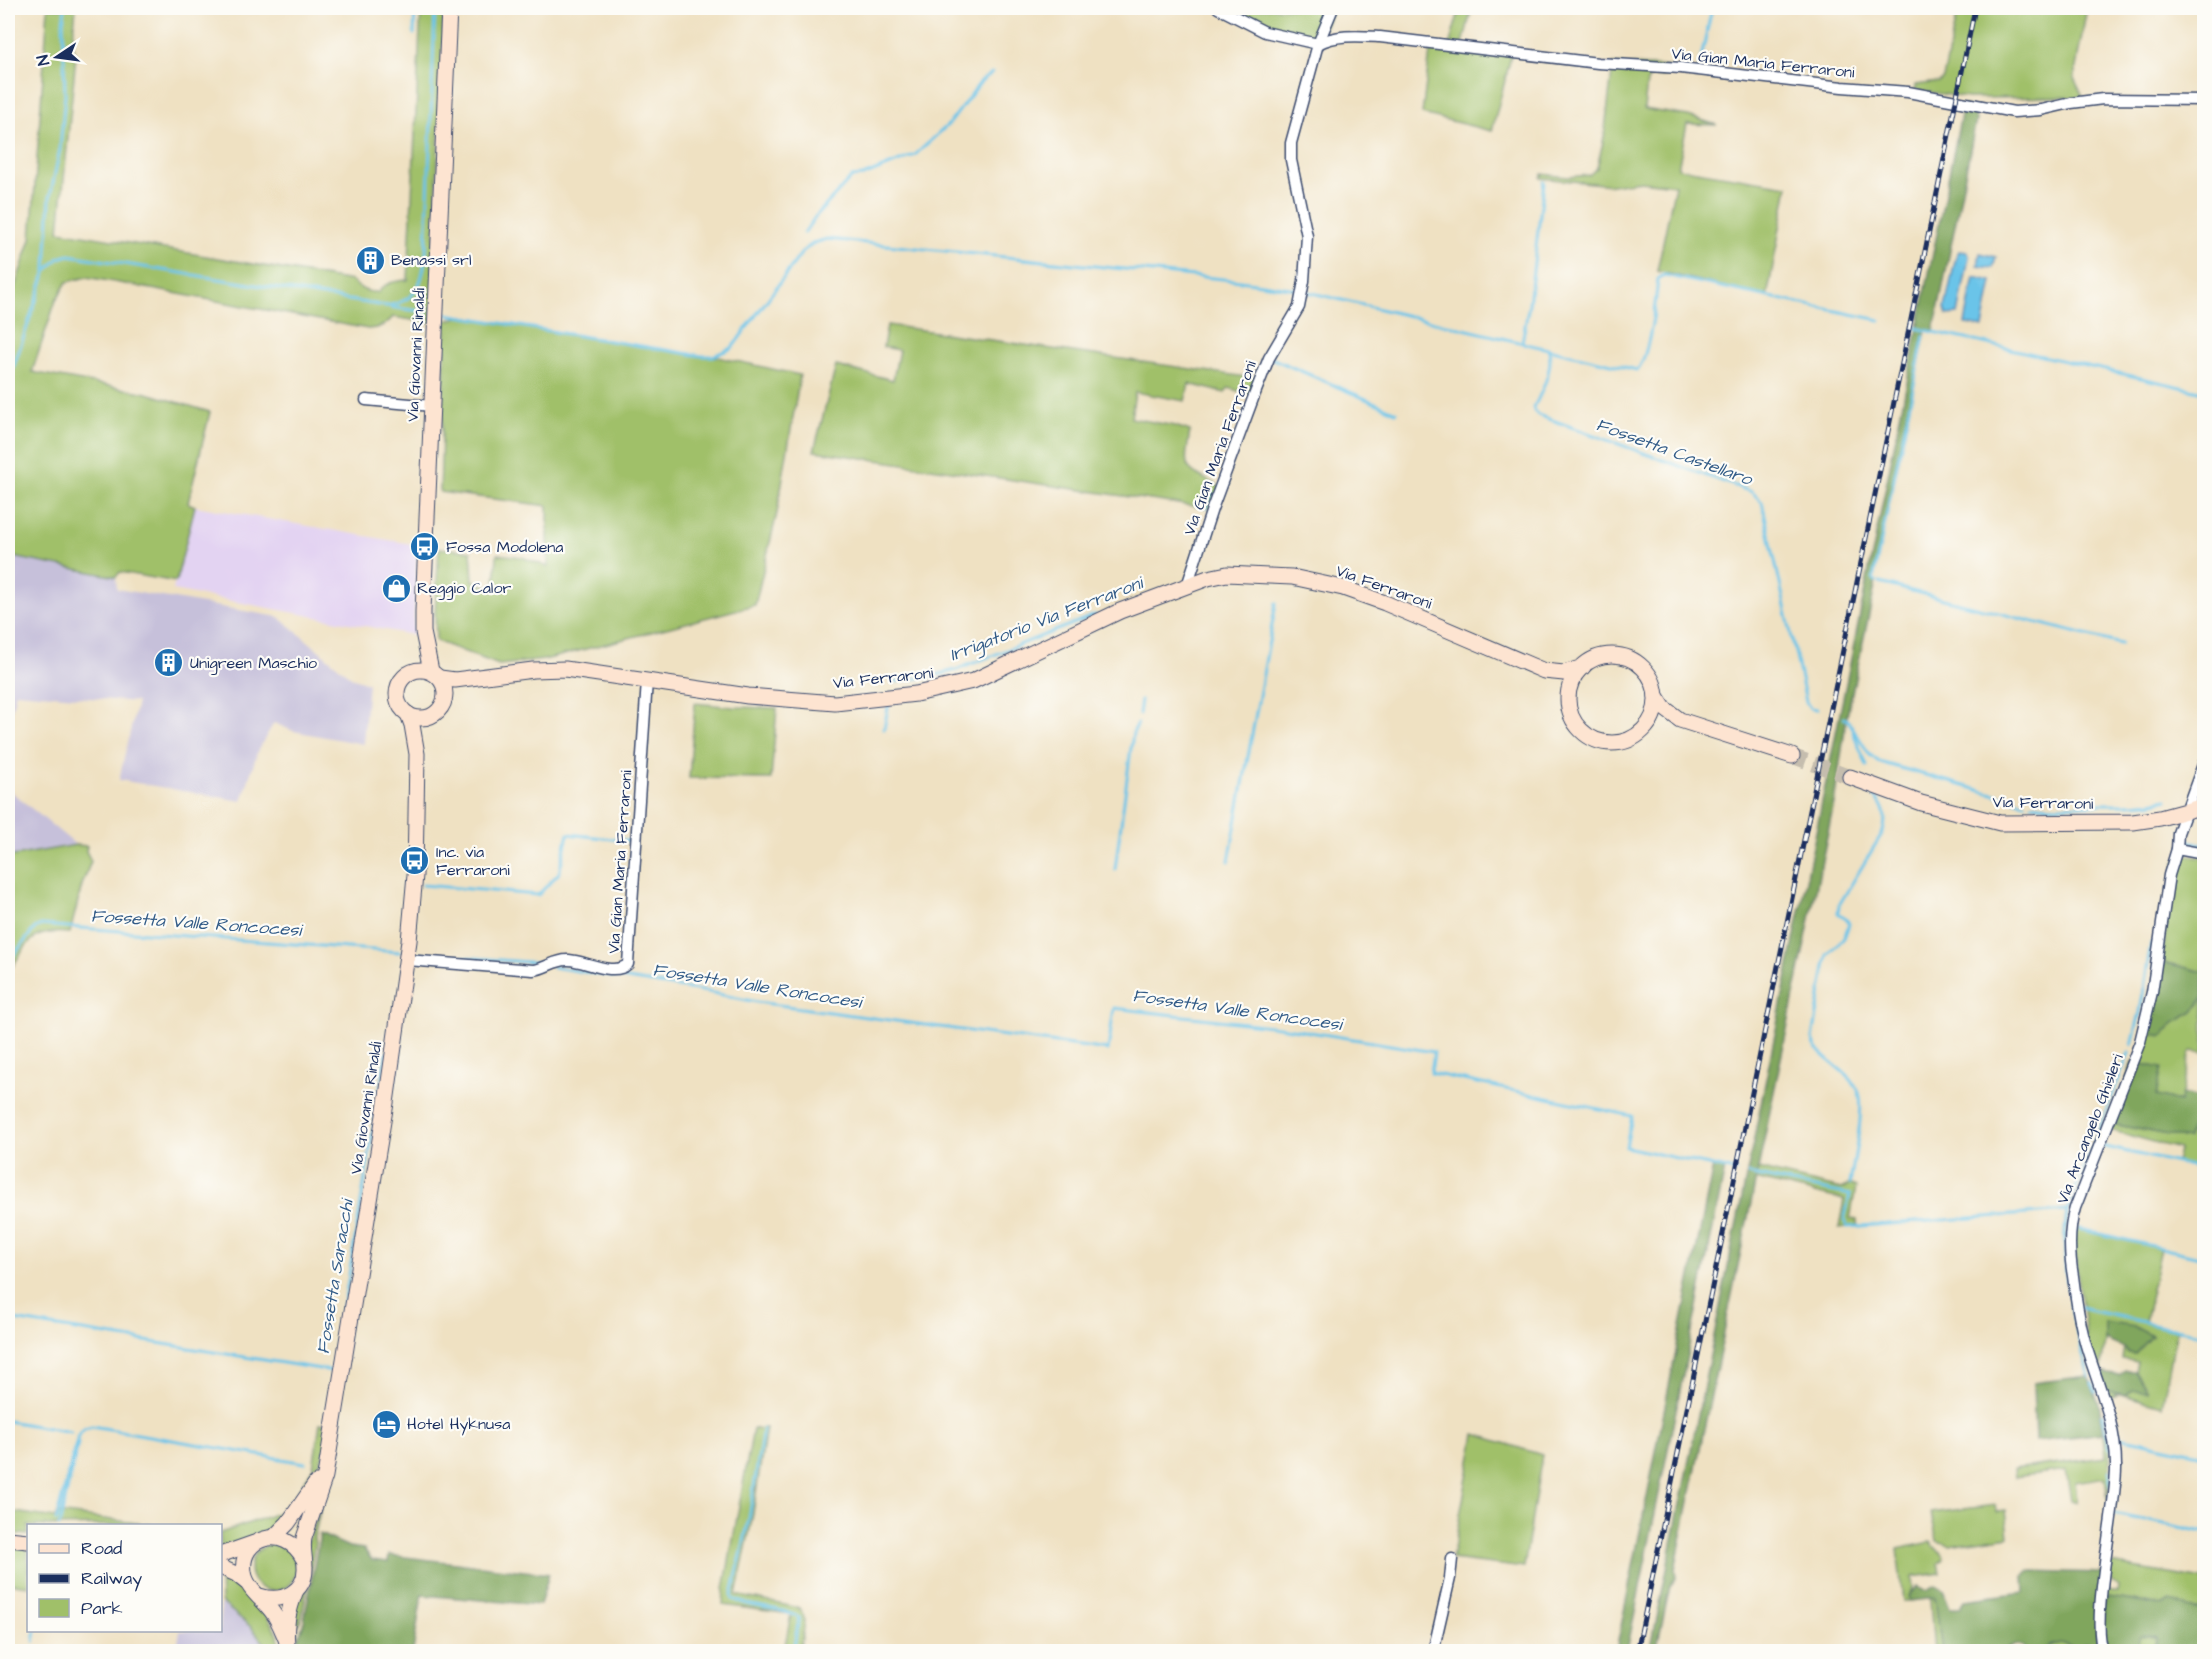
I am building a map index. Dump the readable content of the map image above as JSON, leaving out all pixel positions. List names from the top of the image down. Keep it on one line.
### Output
{"streets":{"main road":["Via Giovanni Rinaldi","Via Ferraroni"],"street":["Via Gian Maria Ferraroni","Via Arcangelo Ghisleri"]},"crossings":[["Via Gian Maria Ferraroni","Via Giovanni Rinaldi"],["Via Gian Maria Ferraroni","Via Ferraroni"],["Via Giovanni Rinaldi","Via Ferraroni"],["Via Ferraroni","Via Arcangelo Ghisleri"]],"water":["Fossetta Castellaro","Irrigatorio Via Ferraroni","Fossetta Valle Roncocesi","Fossetta Saracchi"],"places":{"building":["Benassi srl","Unigreen Maschio"],"bus stop":["Fossa Modolena","Inc. via Ferraroni"],"shop":["Reggio Calor"],"hotel":["Hotel Hyknusa"]},"legend":["Road","Railway","Park"],"north":"left"}
